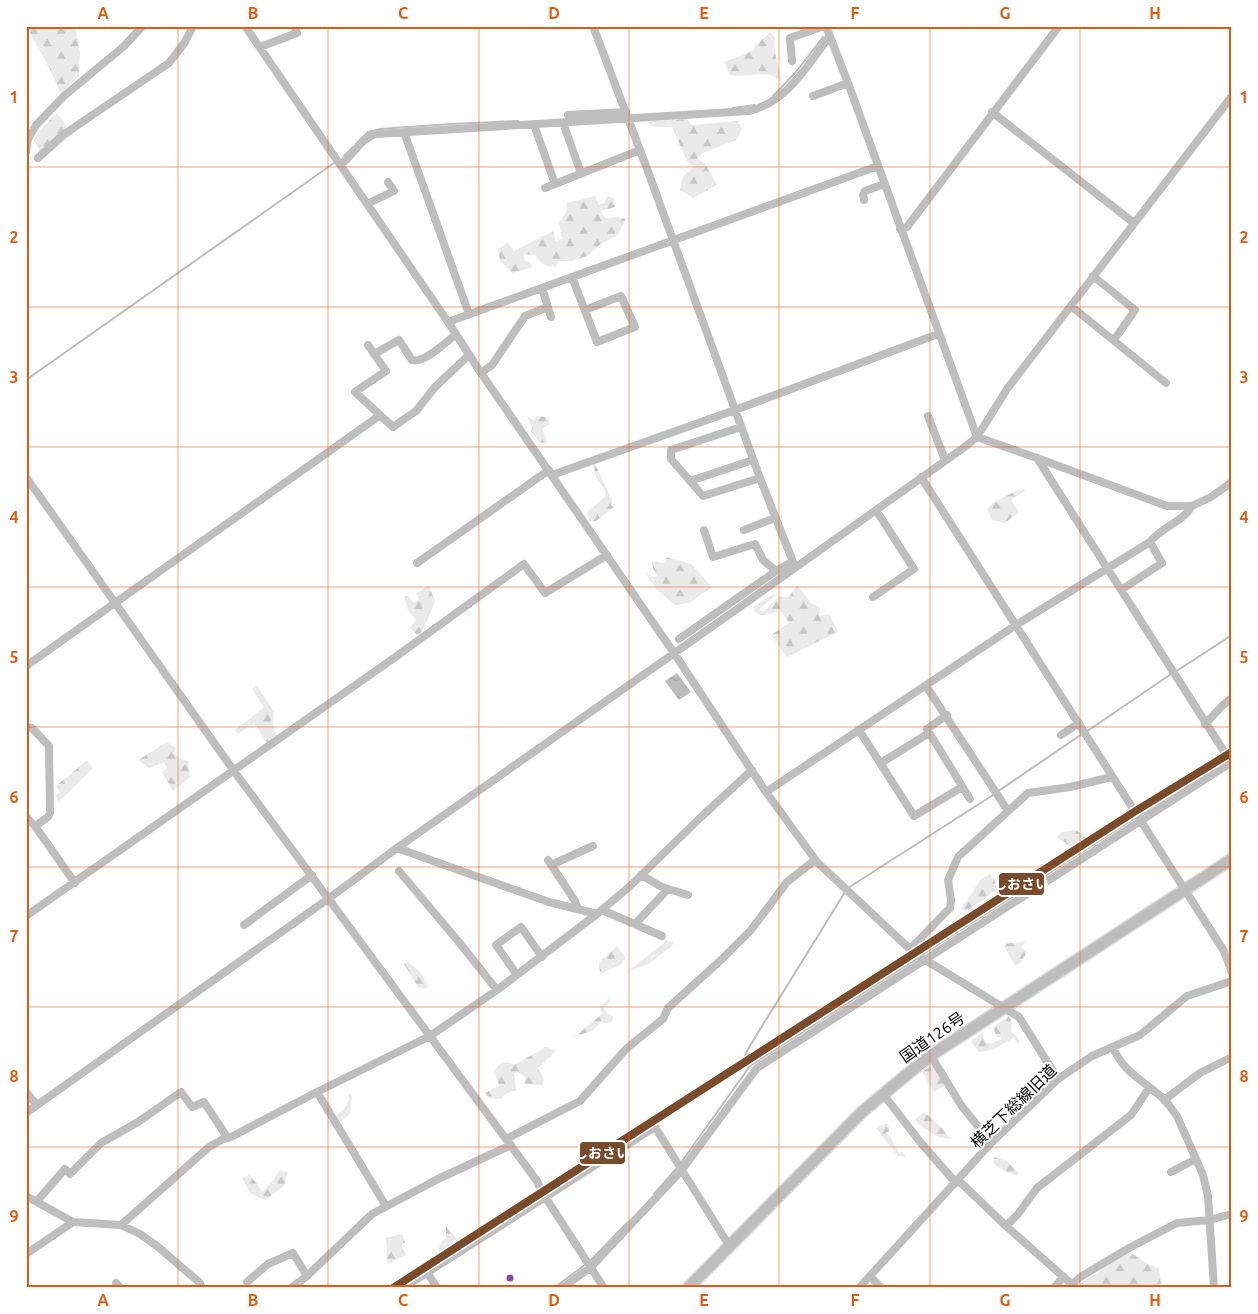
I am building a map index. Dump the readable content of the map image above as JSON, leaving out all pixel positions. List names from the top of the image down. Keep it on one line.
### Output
{"streets":{"highway":["国道126号"],"street":["横芝下総線旧道"]},"lines":["transit line しおさい"],"grid":{"columns":["A","B","C","D","E","F","G","H"],"rows":["1","2","3","4","5","6","7","8","9"]}}
